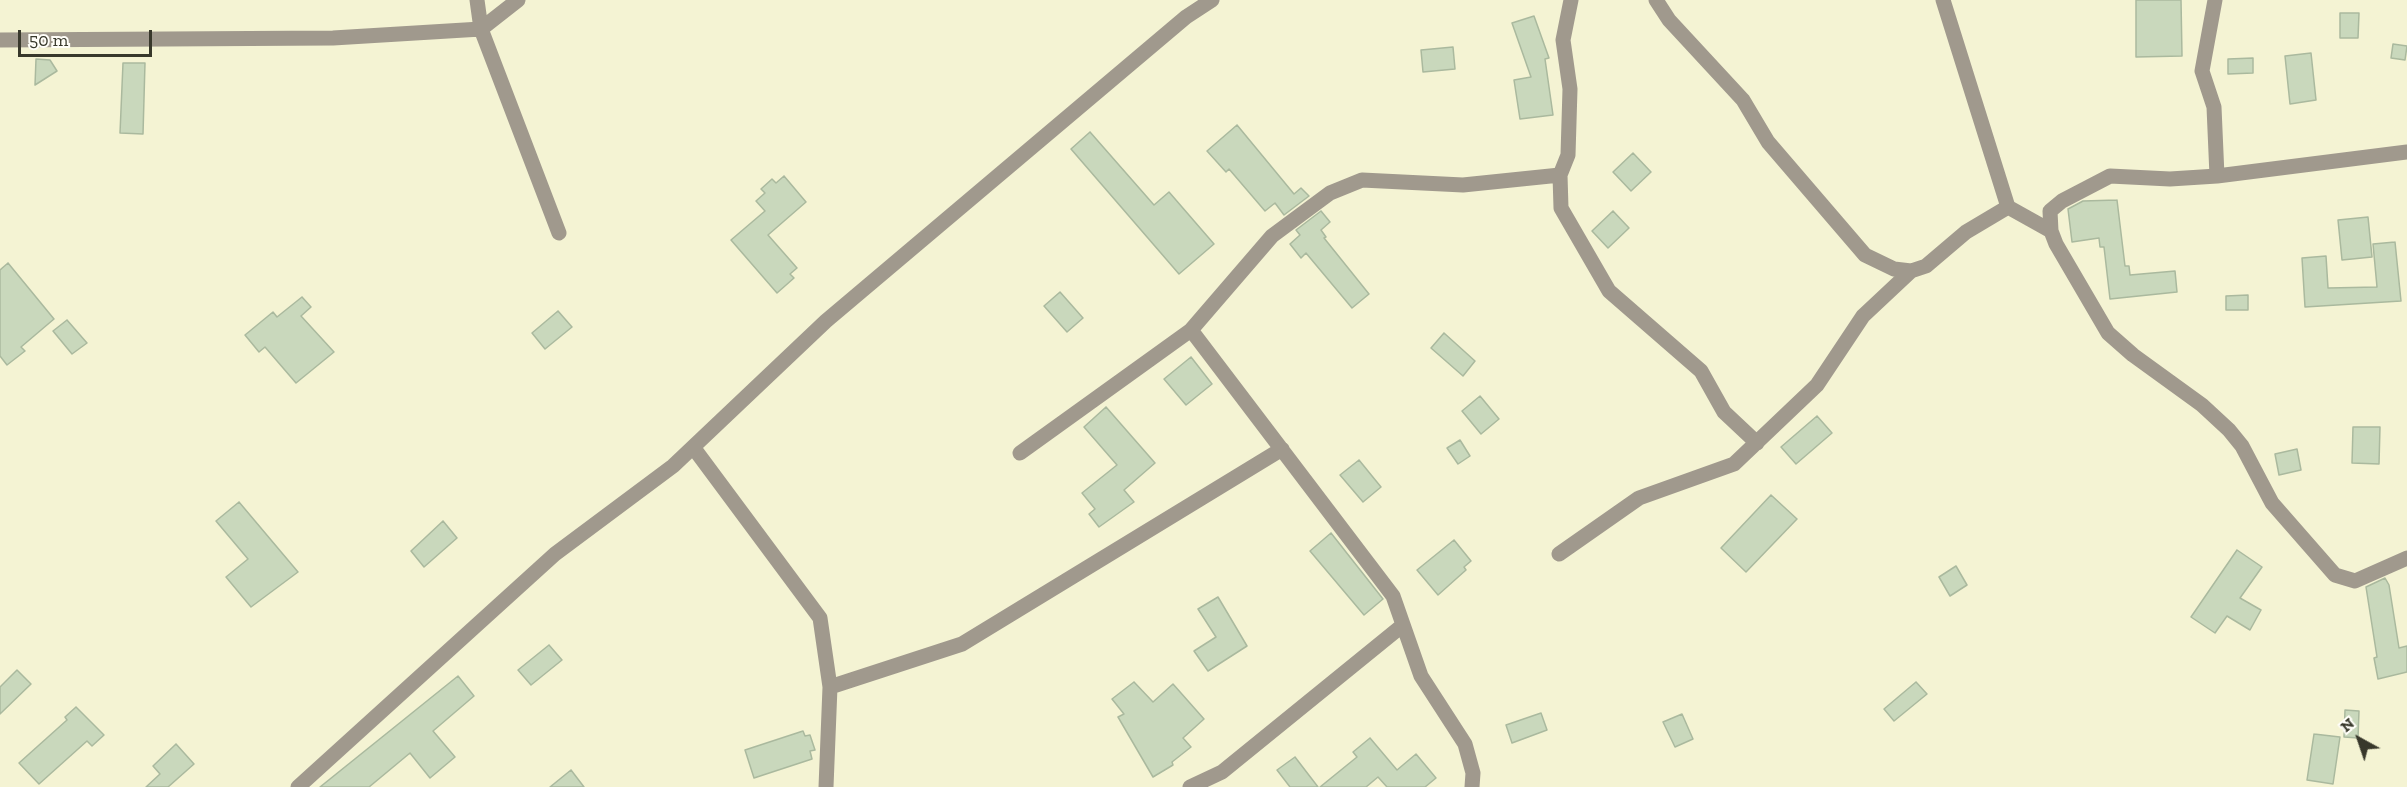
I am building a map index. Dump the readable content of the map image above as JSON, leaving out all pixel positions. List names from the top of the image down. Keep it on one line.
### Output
{"scale_bar":"50 m","north":"top left"}
